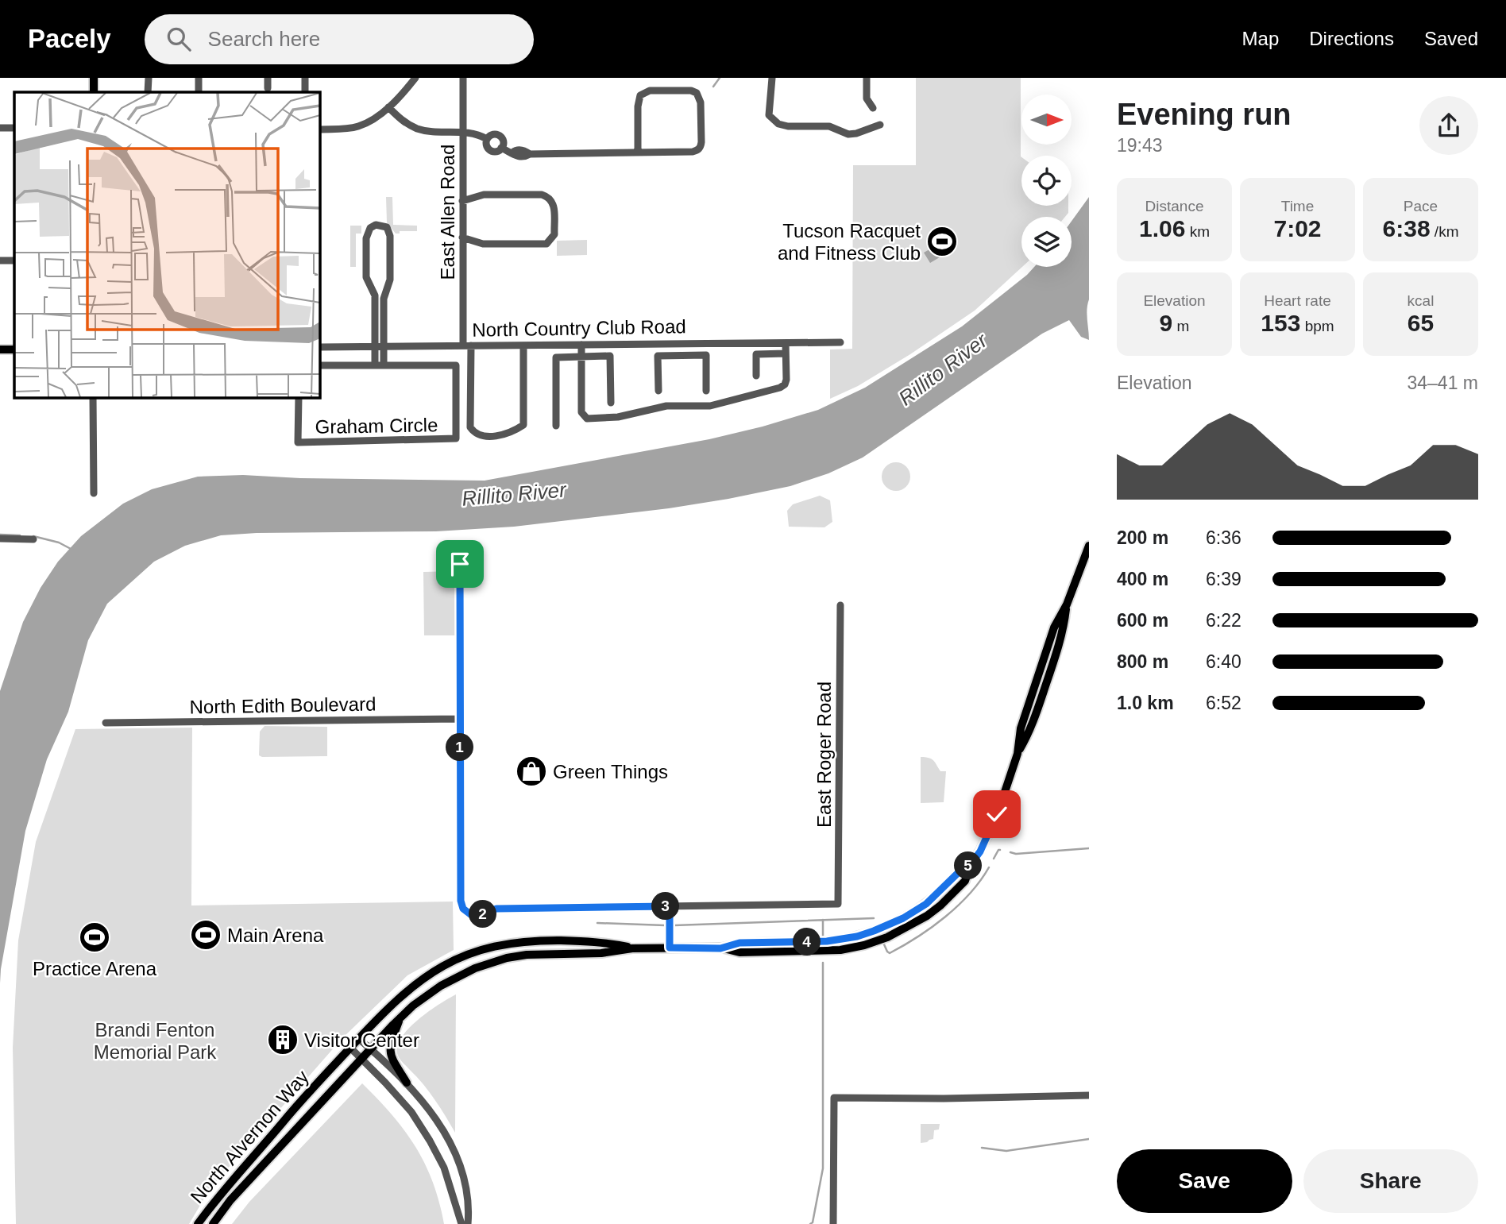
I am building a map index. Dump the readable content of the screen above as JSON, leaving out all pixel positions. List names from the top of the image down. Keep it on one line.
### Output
{"streets":{"main road":["North Alvernon Way"],"street":["East Allen Road","North Country Club Road","Graham Circle","North Edith Boulevard","East Roger Road"]},"crossings":[["East Allen Road","North Country Club Road"]],"water":["Rillito River"],"parks":["Brandi Fenton Memorial Park"],"places":{"sports":["Tucson Racquet and Fitness Club","Main Arena","Practice Arena"],"shop":["Green Things"],"building":["Visitor Center"]},"north":"right","page":{"header":"Pacely","search":"Search here","nav":["Map","Directions","Saved"],"heading":["Evening run","19:43"],"stats":[["Distance","1.06 km"],["Time","7:02"],["Pace","6:38 /km"],["Elevation","9 m"],["Heart rate","153 bpm"],["kcal","65"]],"chart":["Elevation","34–41 m"],"list":[{"name":"200 m","note":"6:36"},{"name":"400 m","note":"6:39"},{"name":"600 m","note":"6:22"},{"name":"800 m","note":"6:40"},{"name":"1.0 km","note":"6:52"}],"pins":["1","5","3","2","4"],"buttons":["Save","Share"]}}
